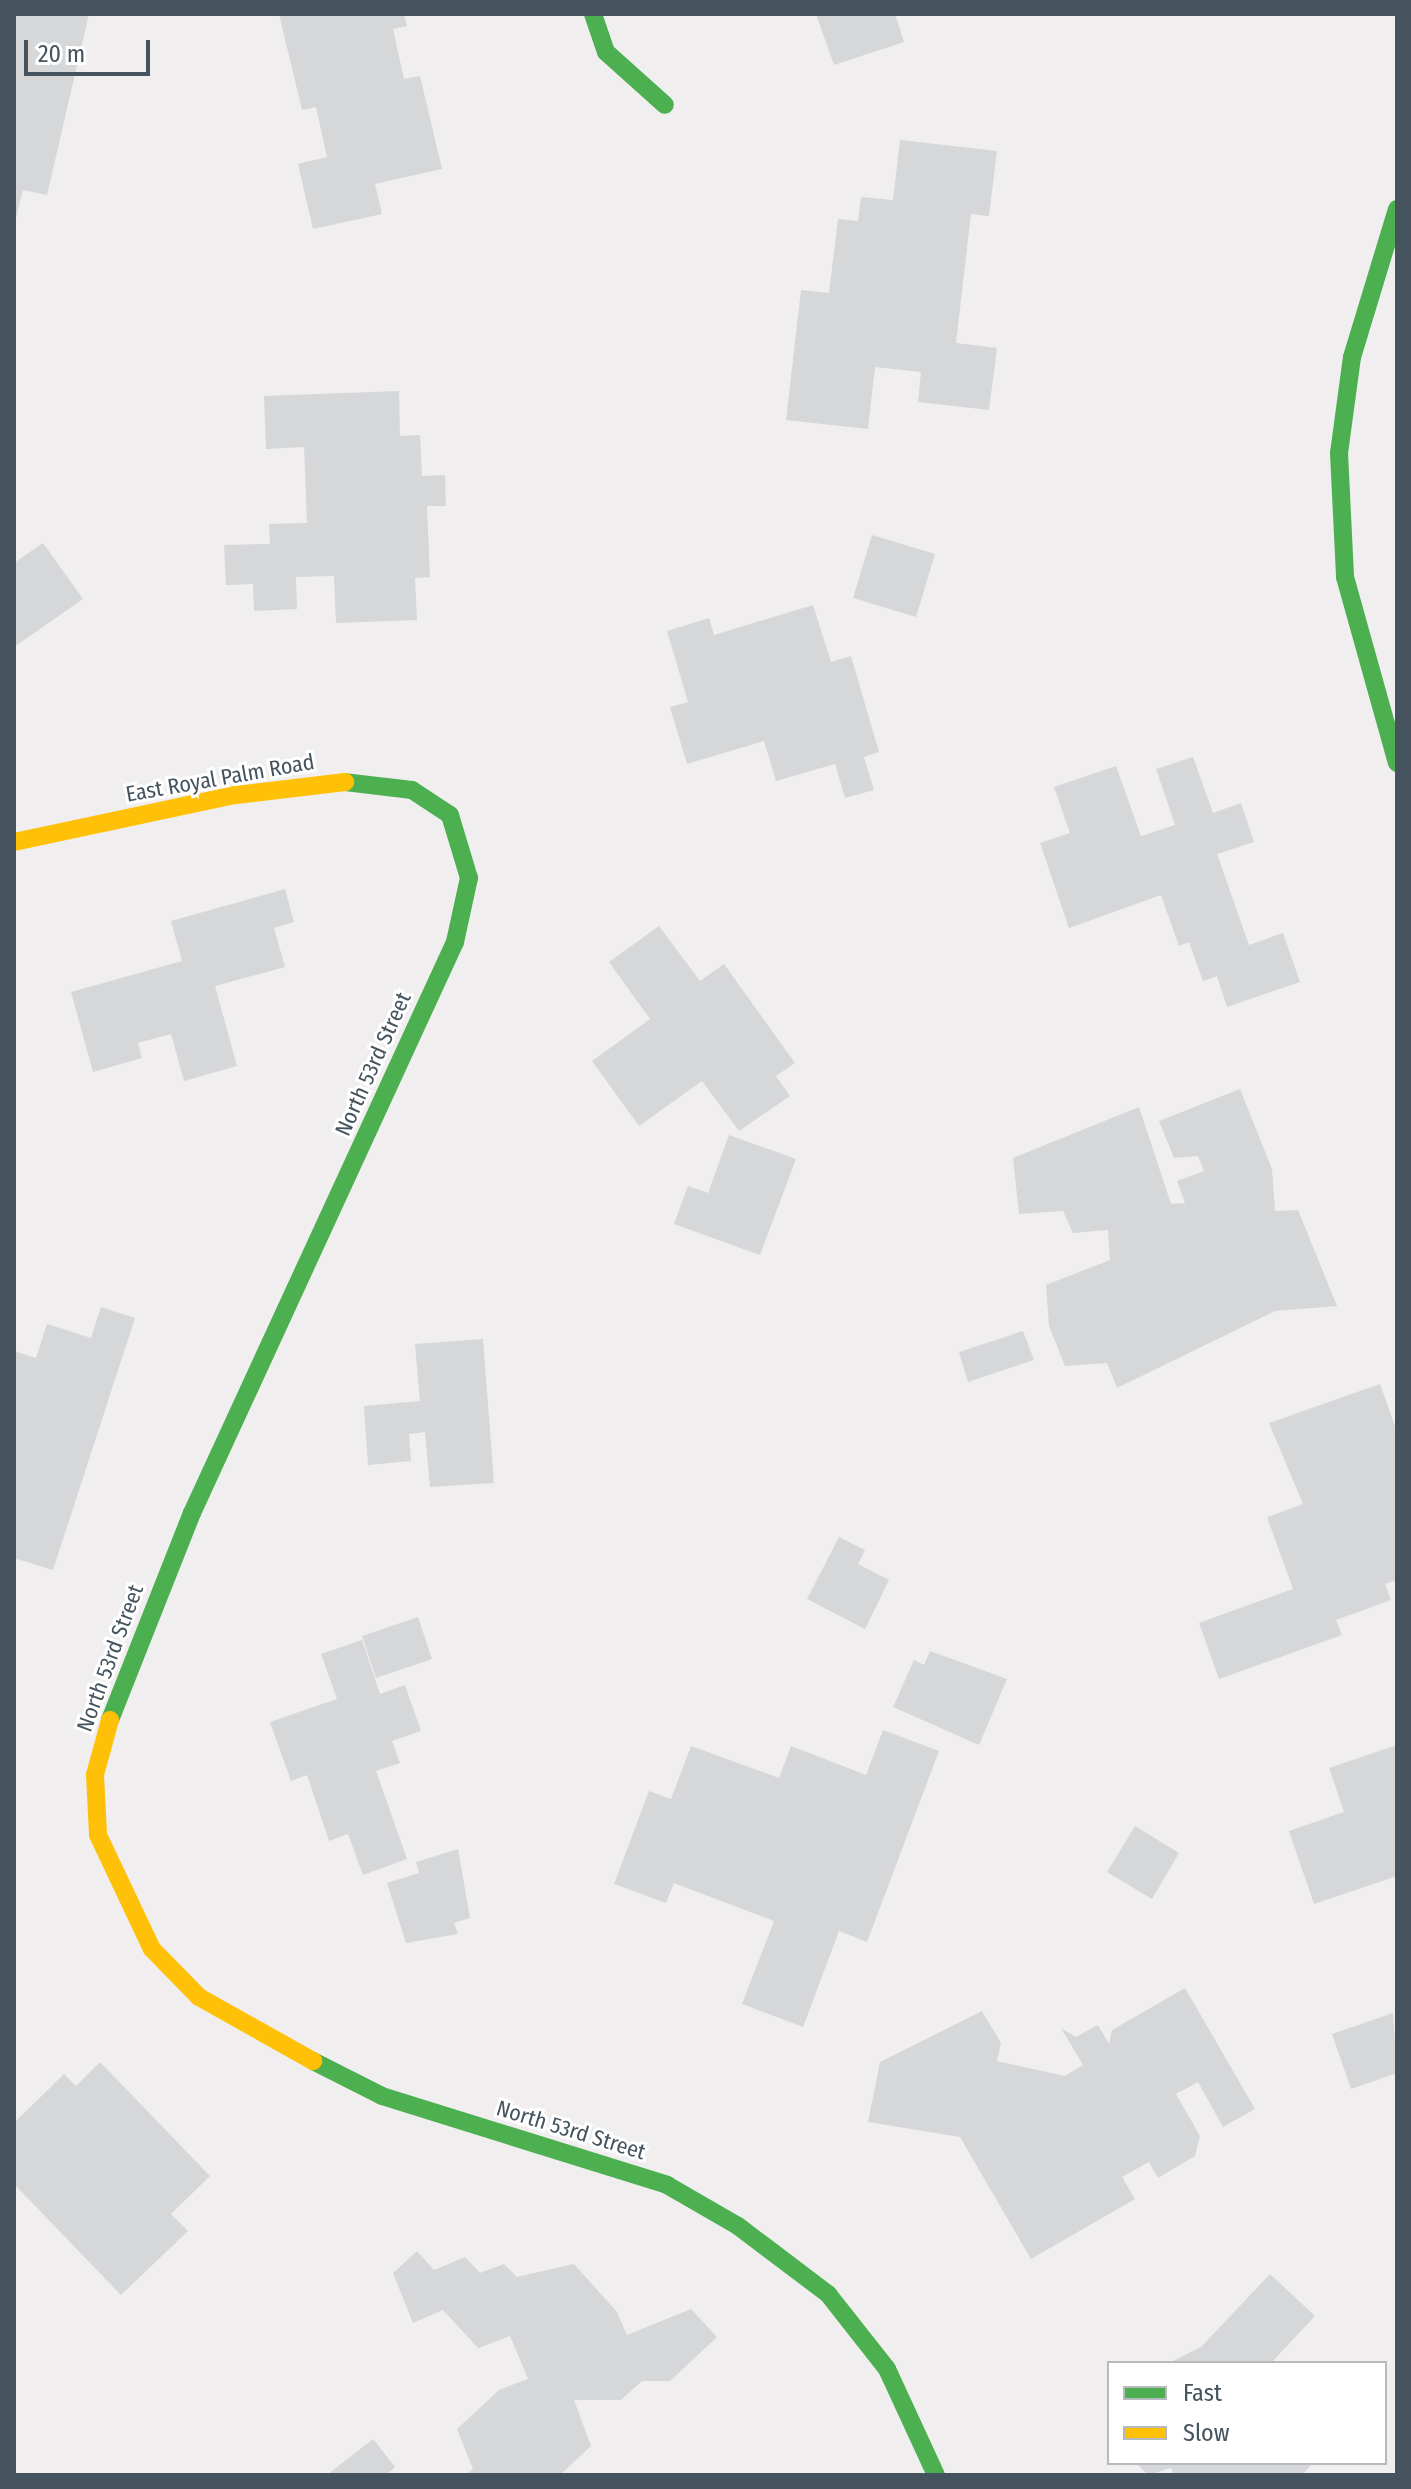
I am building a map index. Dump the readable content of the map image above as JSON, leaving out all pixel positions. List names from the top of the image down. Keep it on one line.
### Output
{"streets":{"street":["East Royal Palm Road","North 53rd Street"]},"crossings":[["East Royal Palm Road","North 53rd Street"]],"legend":["Fast","Slow"],"scale_bar":"20 m"}
